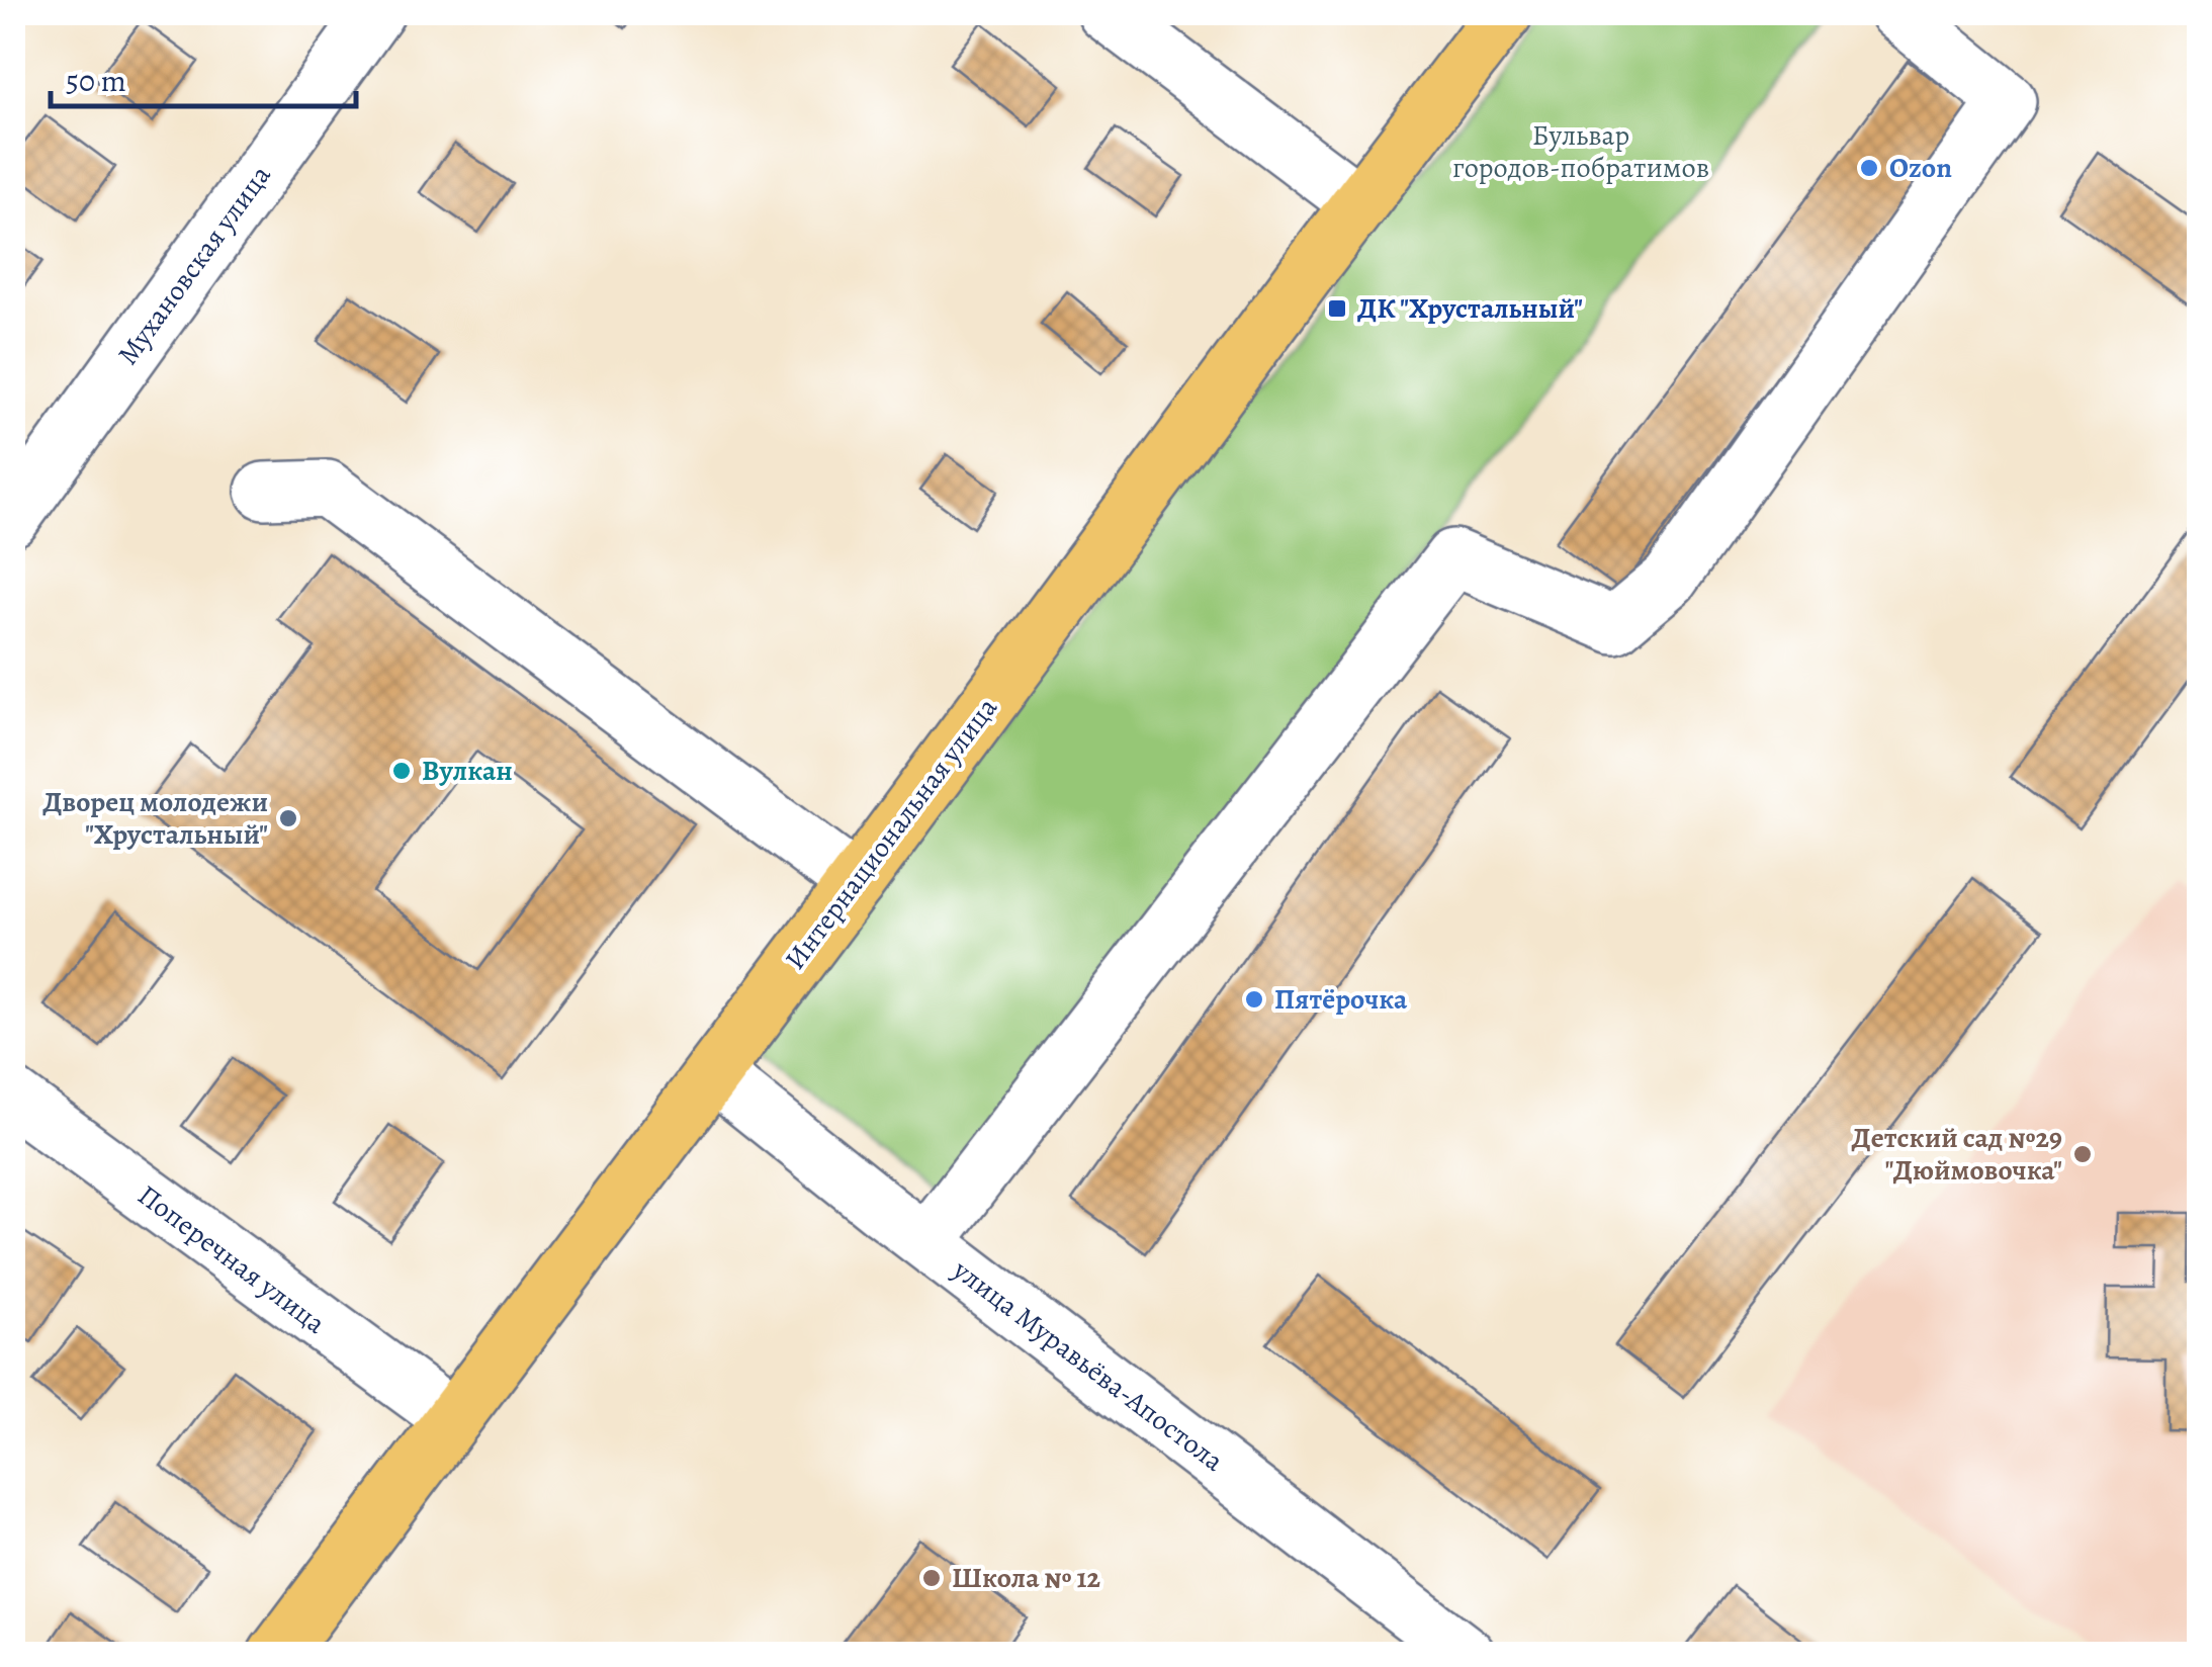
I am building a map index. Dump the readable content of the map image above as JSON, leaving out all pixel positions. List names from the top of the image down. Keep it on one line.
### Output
{"streets":{"main road":["Интернациональная улица"],"street":["Мухановская улица","Поперечная улица","улица Муравьёва-Апостола"]},"crossings":[["Интернациональная улица","Поперечная улица"],["Интернациональная улица","улица Муравьёва-Апостола"]],"parks":["Бульвар городов-побратимов"],"places":{"other":["Ozon","Вулкан","Дворец молодежи \"Хрустальный\"","Пятёрочка","Детский сад №29 \"Дюймовочка\"","Школа № 12"],"transit":["ДК \"Хрустальный\""]},"scale_bar":"50 m"}
